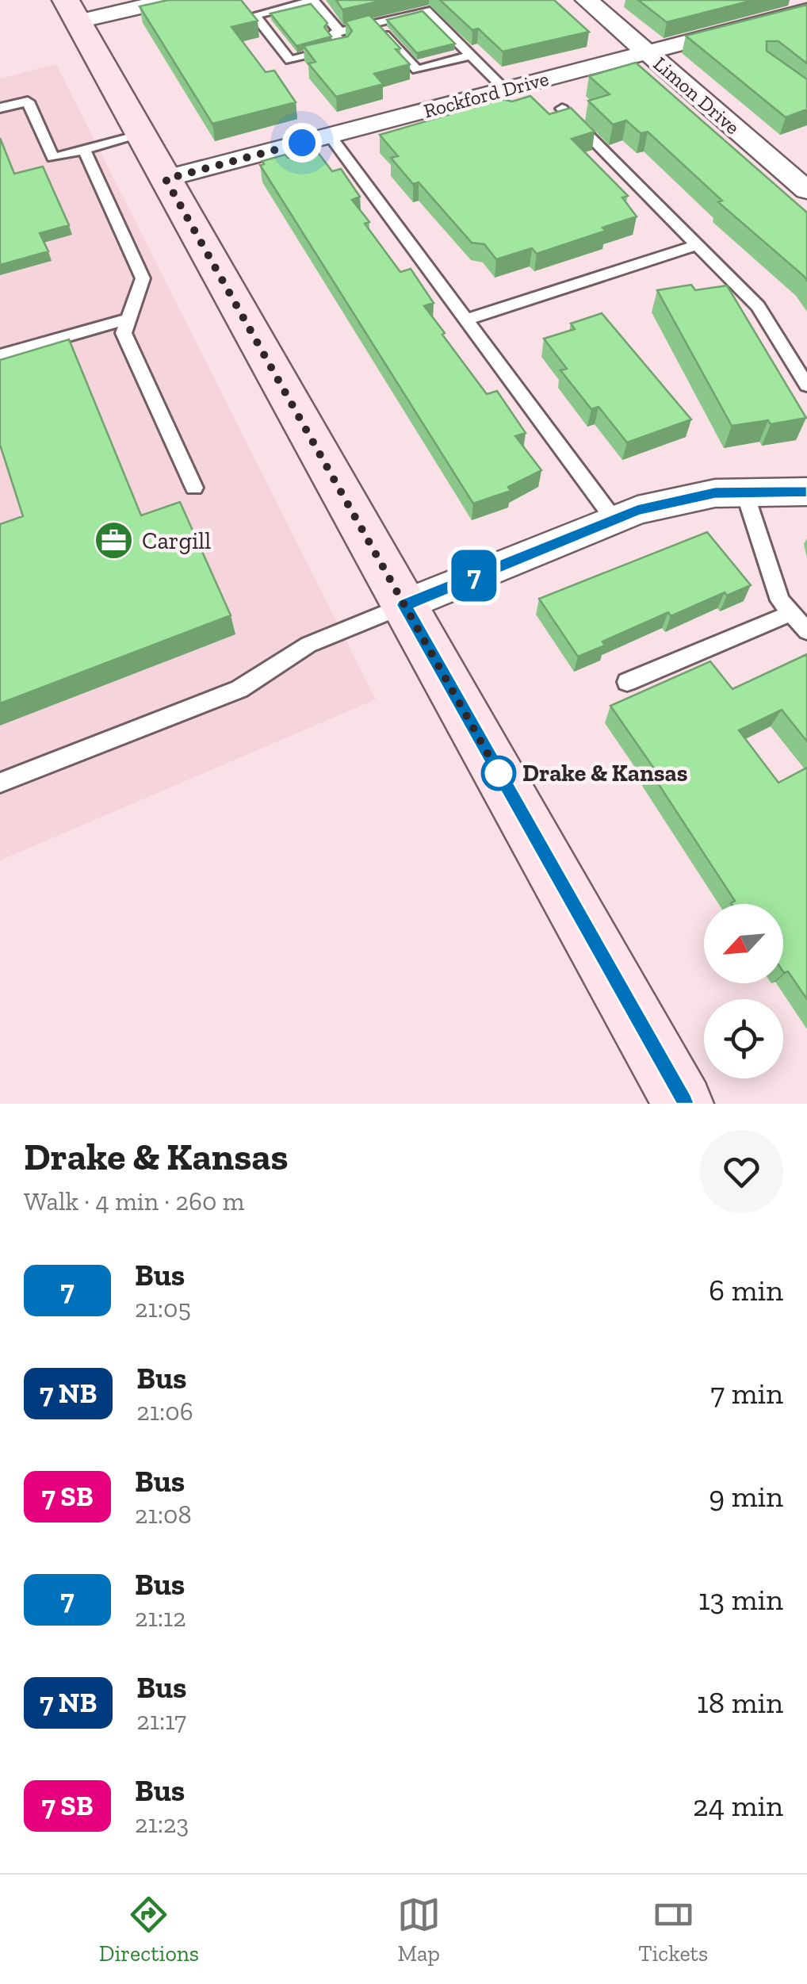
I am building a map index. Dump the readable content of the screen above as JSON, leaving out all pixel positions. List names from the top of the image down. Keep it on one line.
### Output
{"streets":{"street":["Rockford Drive","Limon Drive"]},"crossings":[["Rockford Drive","Limon Drive"]],"places":{"office":["Cargill"],"other":["Drake & Kansas"]},"lines":["bus line 7"],"north":"bottom left","page":{"on_map":"7","heading":["Drake & Kansas","Walk · 4 min · 260 m"],"list":[{"mark":"7","name":"Bus","note":"21:05","value":"6 min"},{"mark":"7 NB","name":"Bus","note":"21:06","value":"7 min"},{"mark":"7 SB","name":"Bus","note":"21:08","value":"9 min"},{"mark":"7","name":"Bus","note":"21:12","value":"13 min"},{"mark":"7 NB","name":"Bus","note":"21:17","value":"18 min"},{"mark":"7 SB","name":"Bus","note":"21:23","value":"24 min"}],"tabs":["Directions","Map","Tickets"]}}
